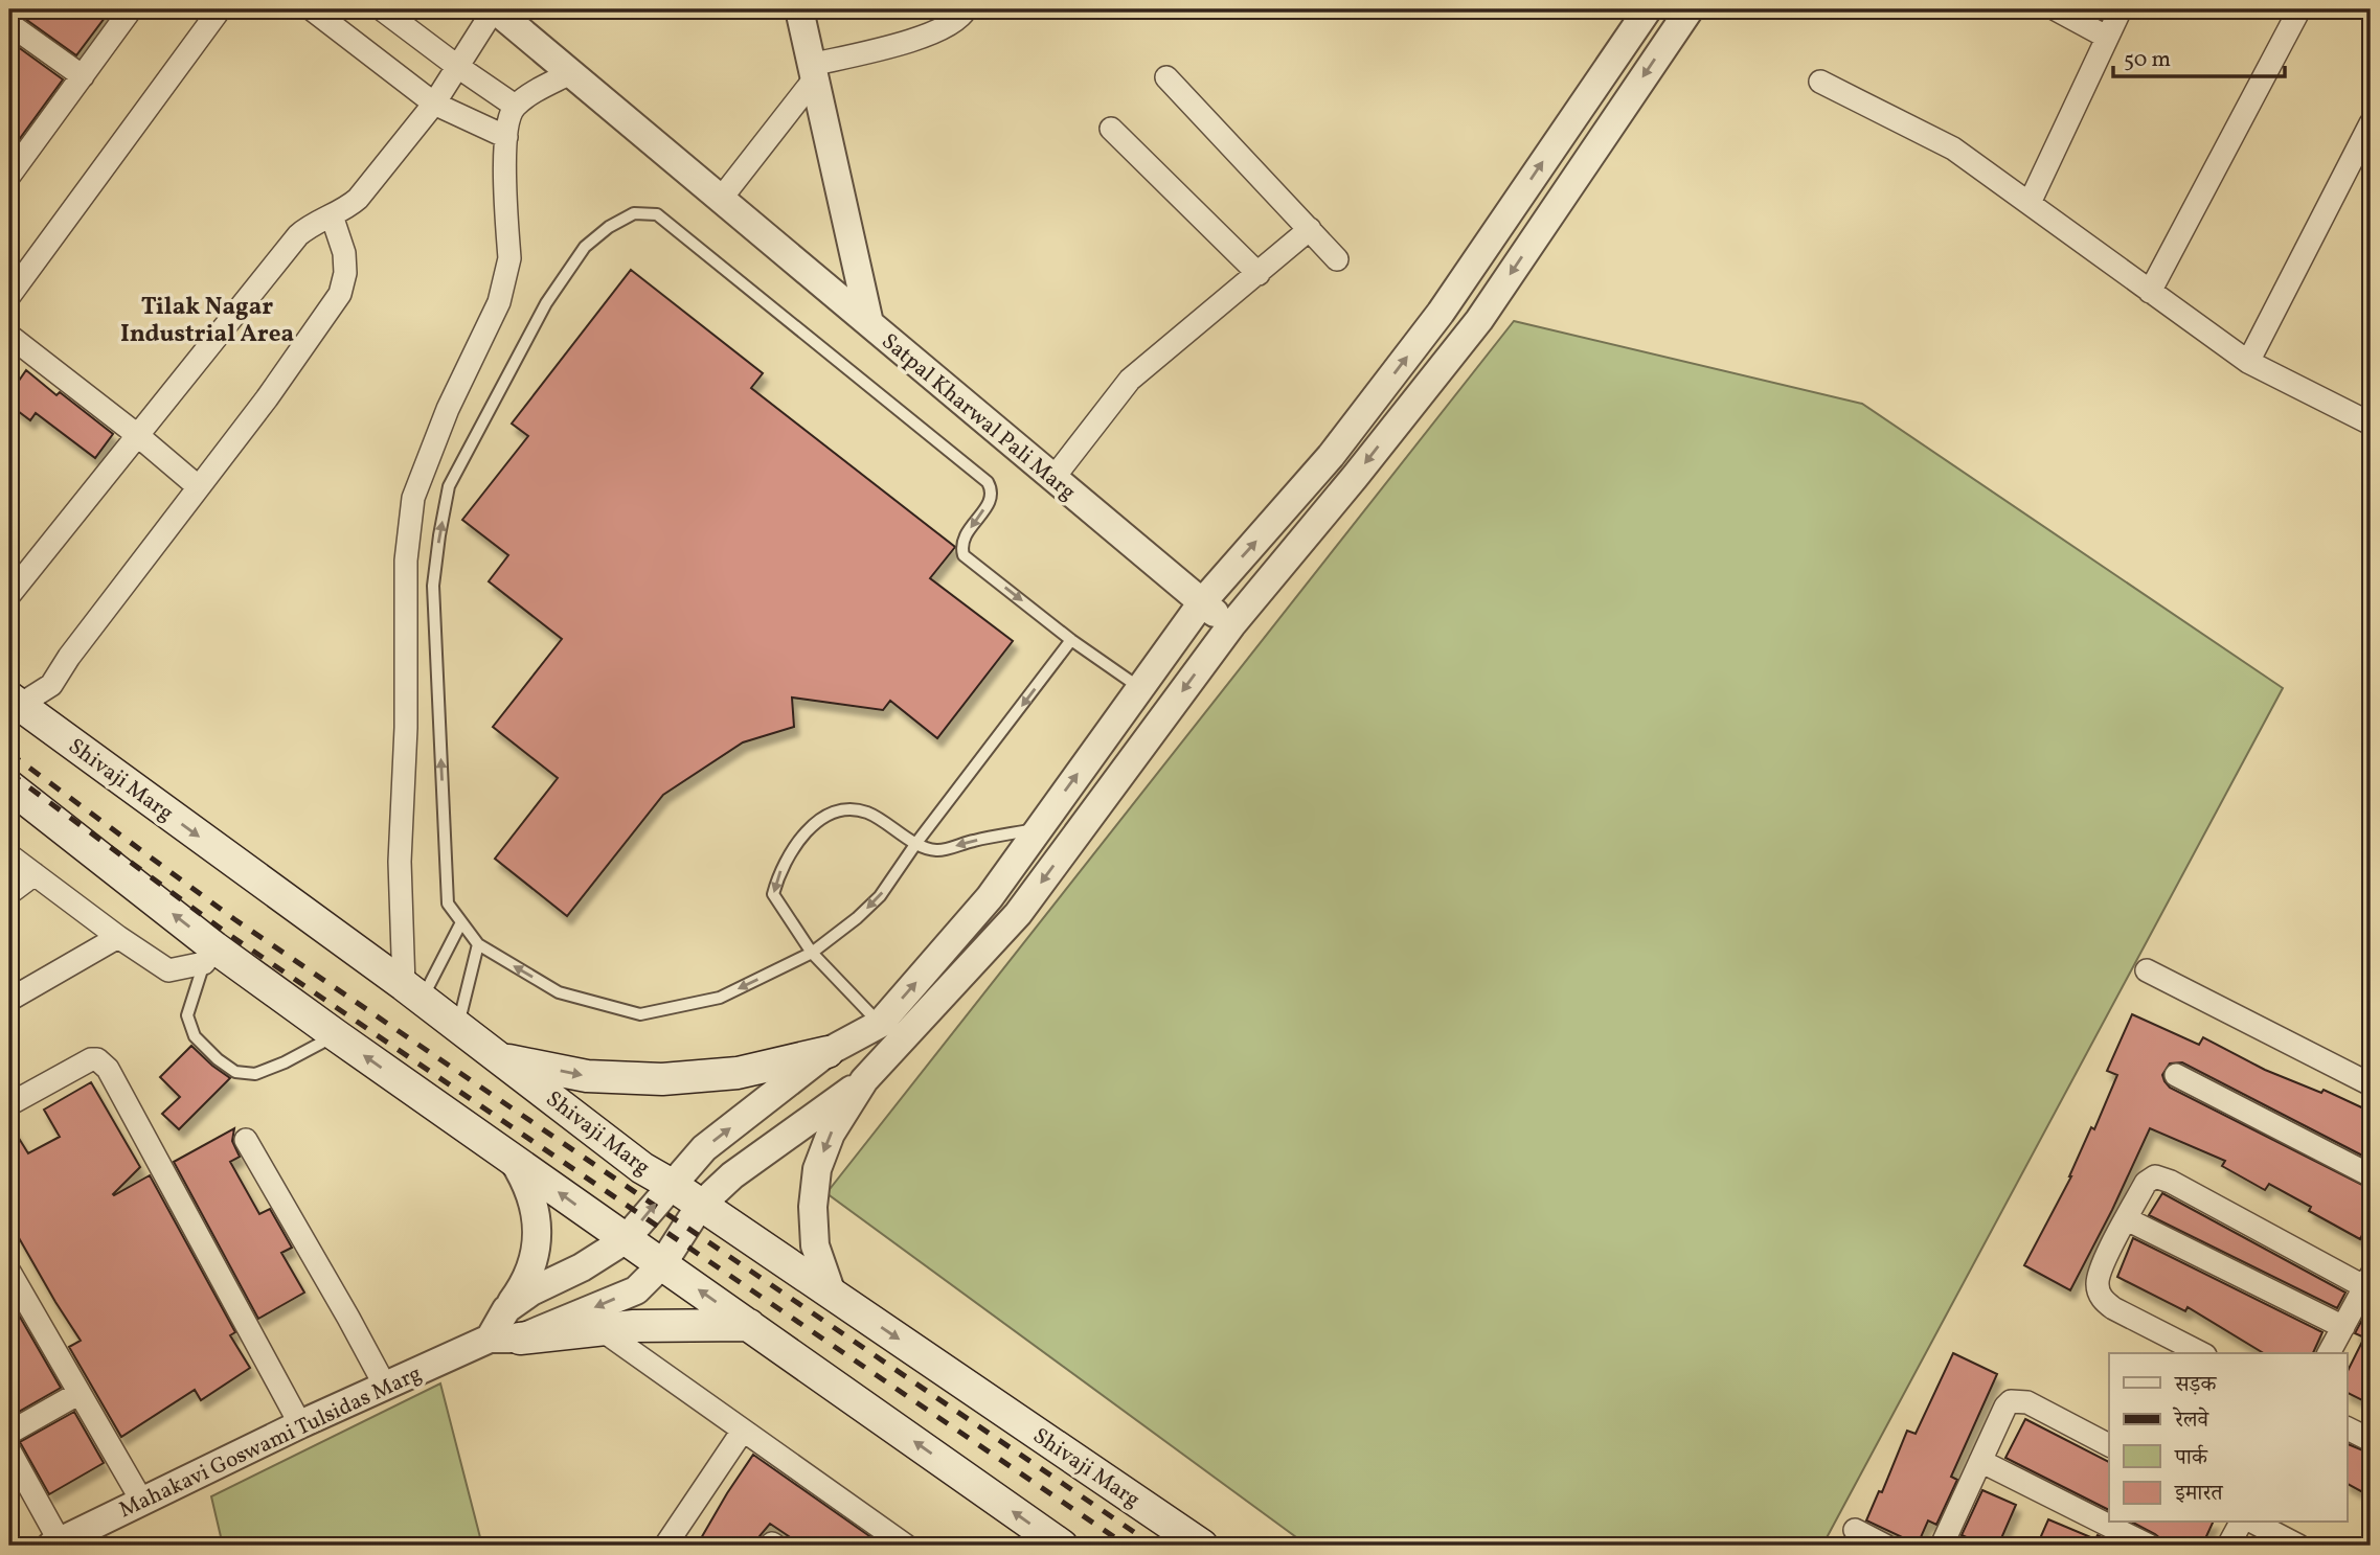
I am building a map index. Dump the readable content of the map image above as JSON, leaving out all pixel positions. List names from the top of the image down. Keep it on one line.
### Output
{"streets":{"main road":["Shivaji Marg"],"street":["Satpal Kharwal Pali Marg","Mahakavi Goswami Tulsidas Marg"]},"crossings":[["Shivaji Marg","Mahakavi Goswami Tulsidas Marg"]],"districts":["Tilak Nagar Industrial Area"],"legend":["सड़क","रेलवे","पार्क","इमारत"],"scale_bar":"50 m"}
